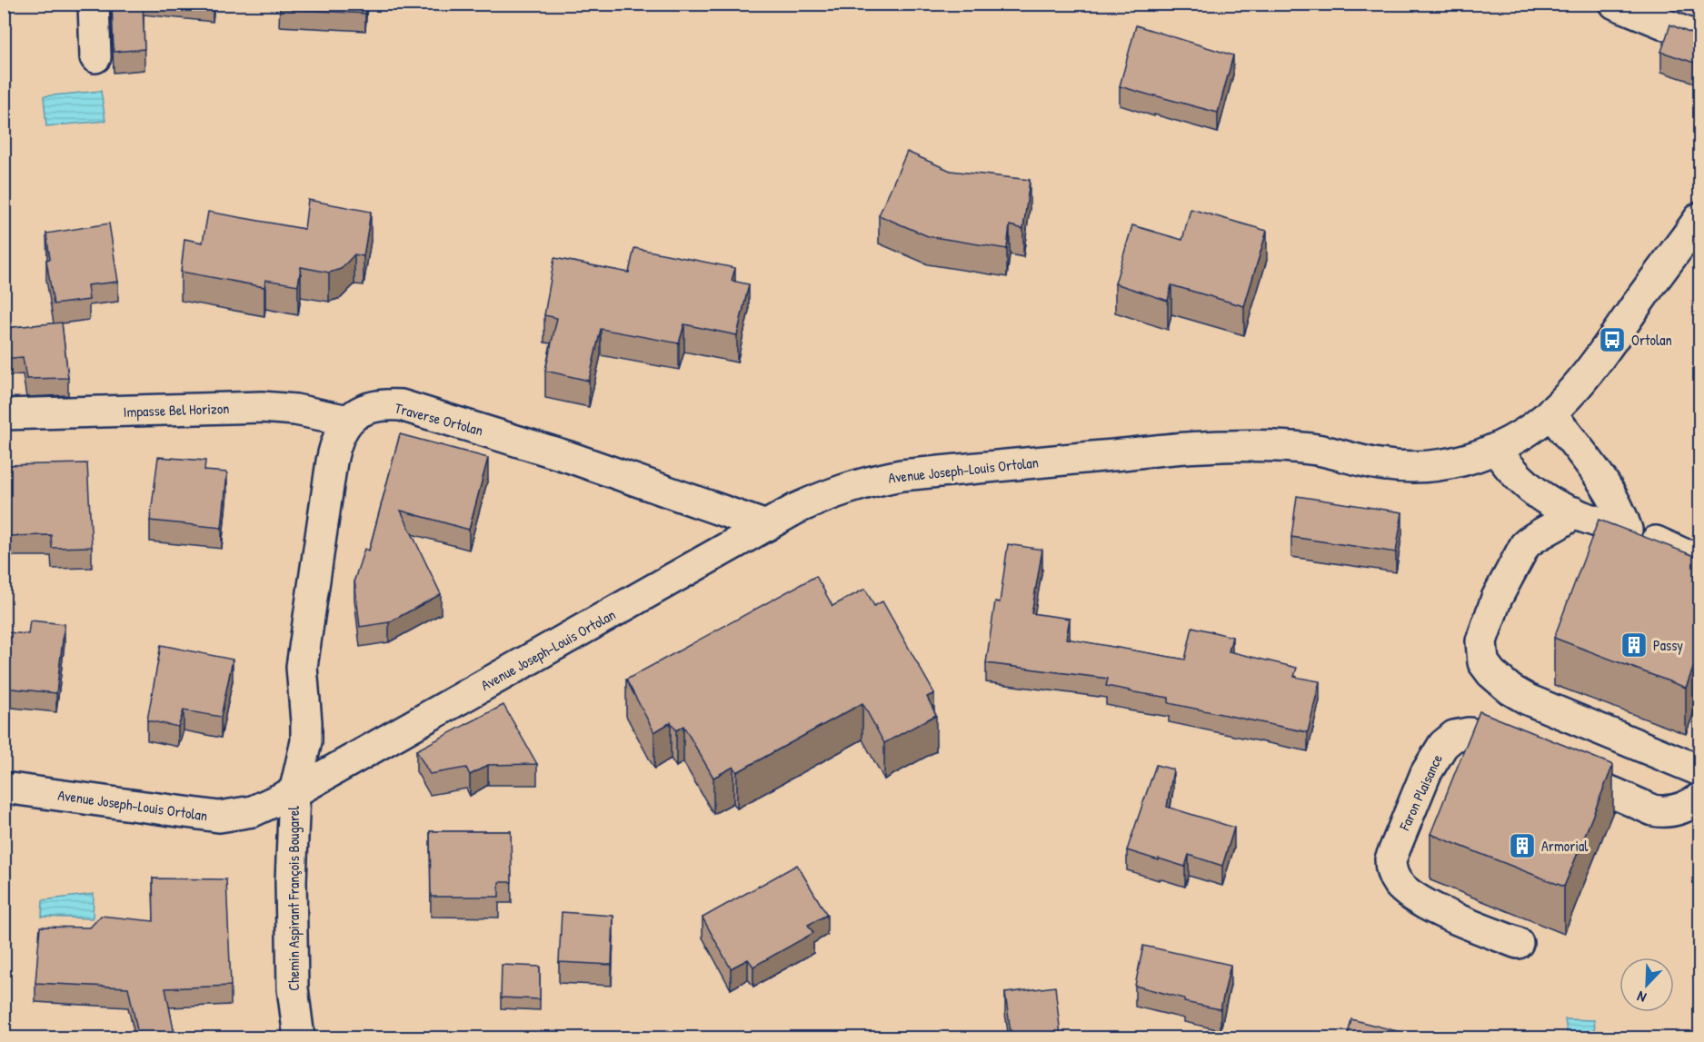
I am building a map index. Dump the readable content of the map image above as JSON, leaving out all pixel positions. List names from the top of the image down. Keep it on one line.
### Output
{"streets":{"street":["Impasse Bel Horizon","Traverse Ortolan","Avenue Joseph-Louis Ortolan","Faron Plaisance","Chemin Aspirant François Bougarel"]},"crossings":[["Impasse Bel Horizon","Traverse Ortolan"],["Traverse Ortolan","Avenue Joseph-Louis Ortolan"],["Avenue Joseph-Louis Ortolan","Chemin Aspirant François Bougarel"]],"places":{"bus stop":["Ortolan"],"building":["Passy","Armorial"]},"north":"bottom left"}
